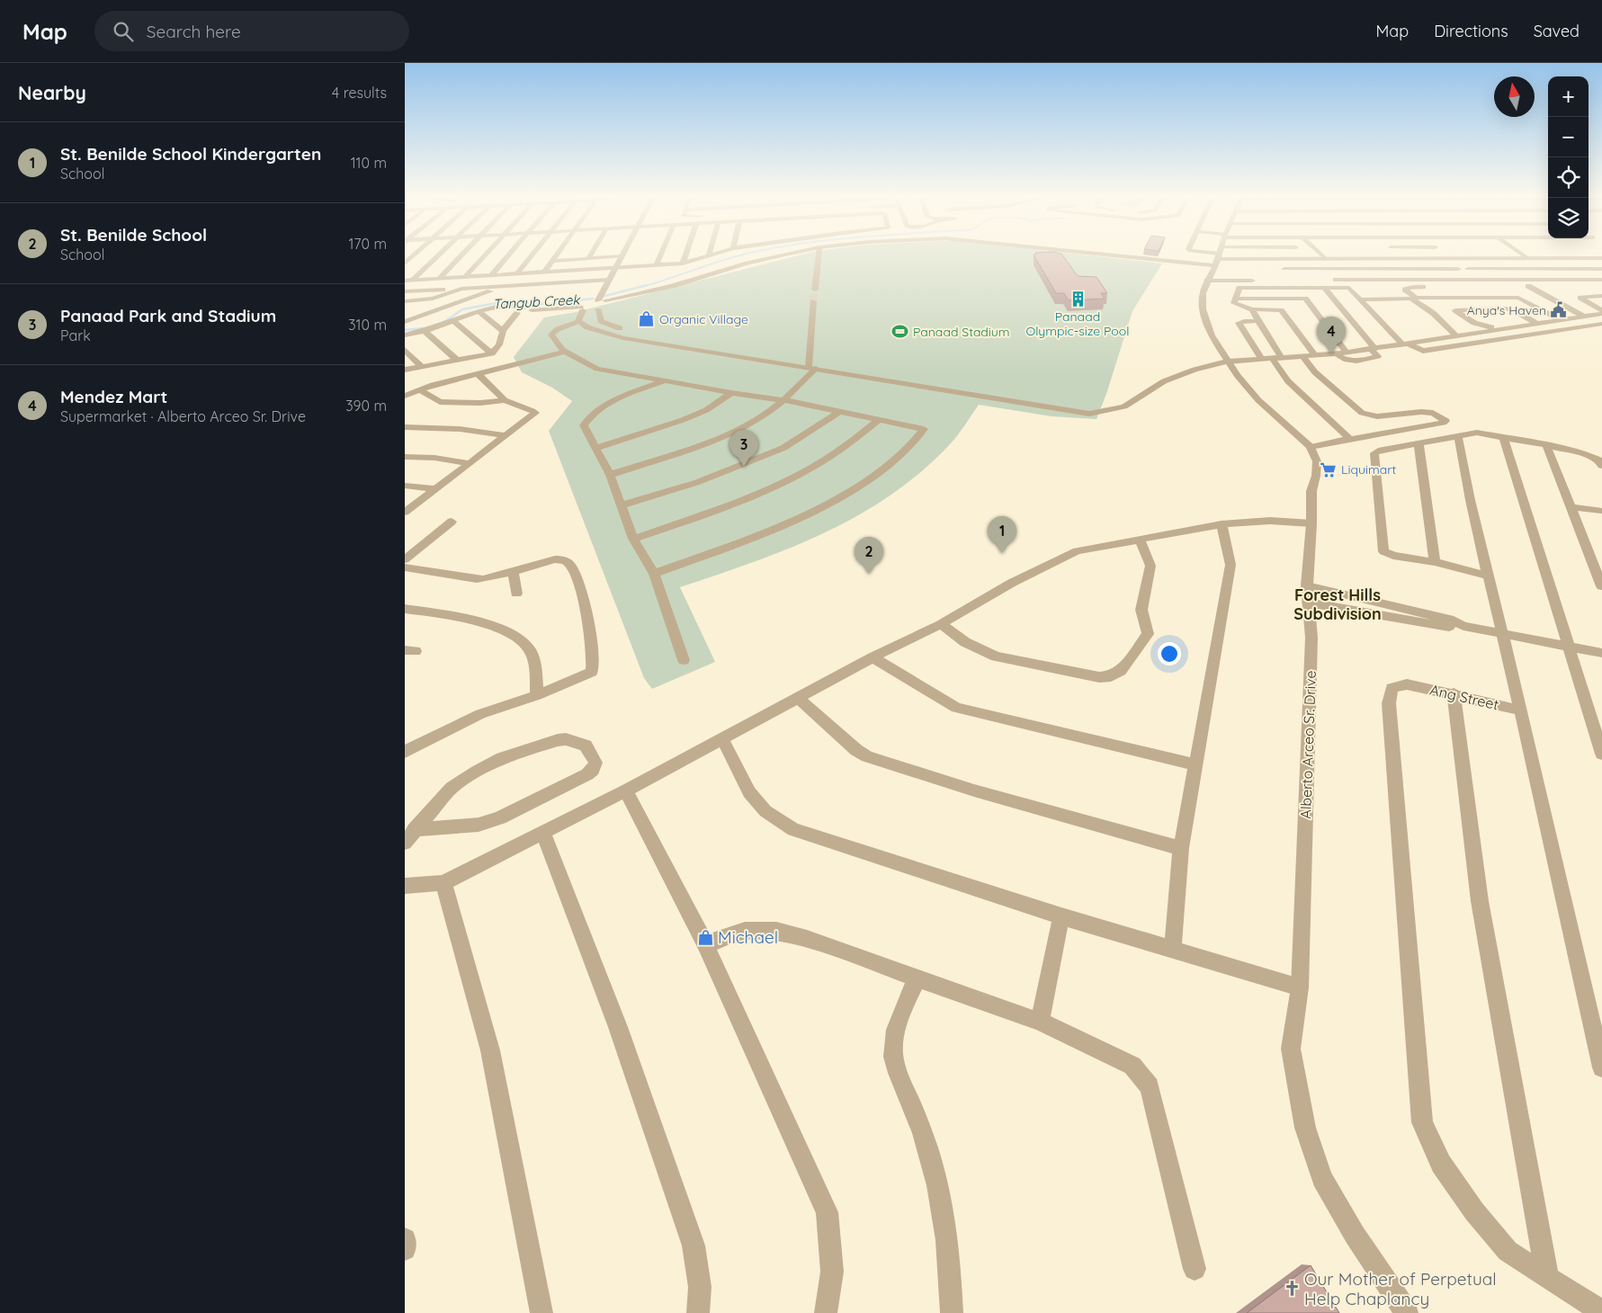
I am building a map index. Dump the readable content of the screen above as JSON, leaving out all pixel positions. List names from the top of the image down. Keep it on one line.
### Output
{"streets":{"street":["Ang Street","Alberto Arceo Sr. Drive"]},"districts":["Forest Hills Subdivision"],"water":["Tangub Creek"],"places":{"building":["Panaad Olympic-size Pool"],"public building":["Anya's Haven"],"shop":["Organic Village","Michael"],"sports":["Panaad Stadium"],"supermarket":["Liquimart"],"church":["Our Mother of Perpetual Help Chaplancy"]},"north":"top","page":{"header":"Map","search":"Search here","nav":["Map","Directions","Saved"],"heading":["Nearby","4 results"],"map_buttons":["+","−"],"list":[{"mark":"1","name":"St. Benilde School Kindergarten","note":"School","value":"110 m"},{"mark":"2","name":"St. Benilde School","note":"School","value":"170 m"},{"mark":"3","name":"Panaad Park and Stadium","note":"Park","value":"310 m"},{"mark":"4","name":"Mendez Mart","note":"Supermarket · Alberto Arceo Sr. Drive","value":"390 m"}],"pins":["4","3","1","2"]}}
